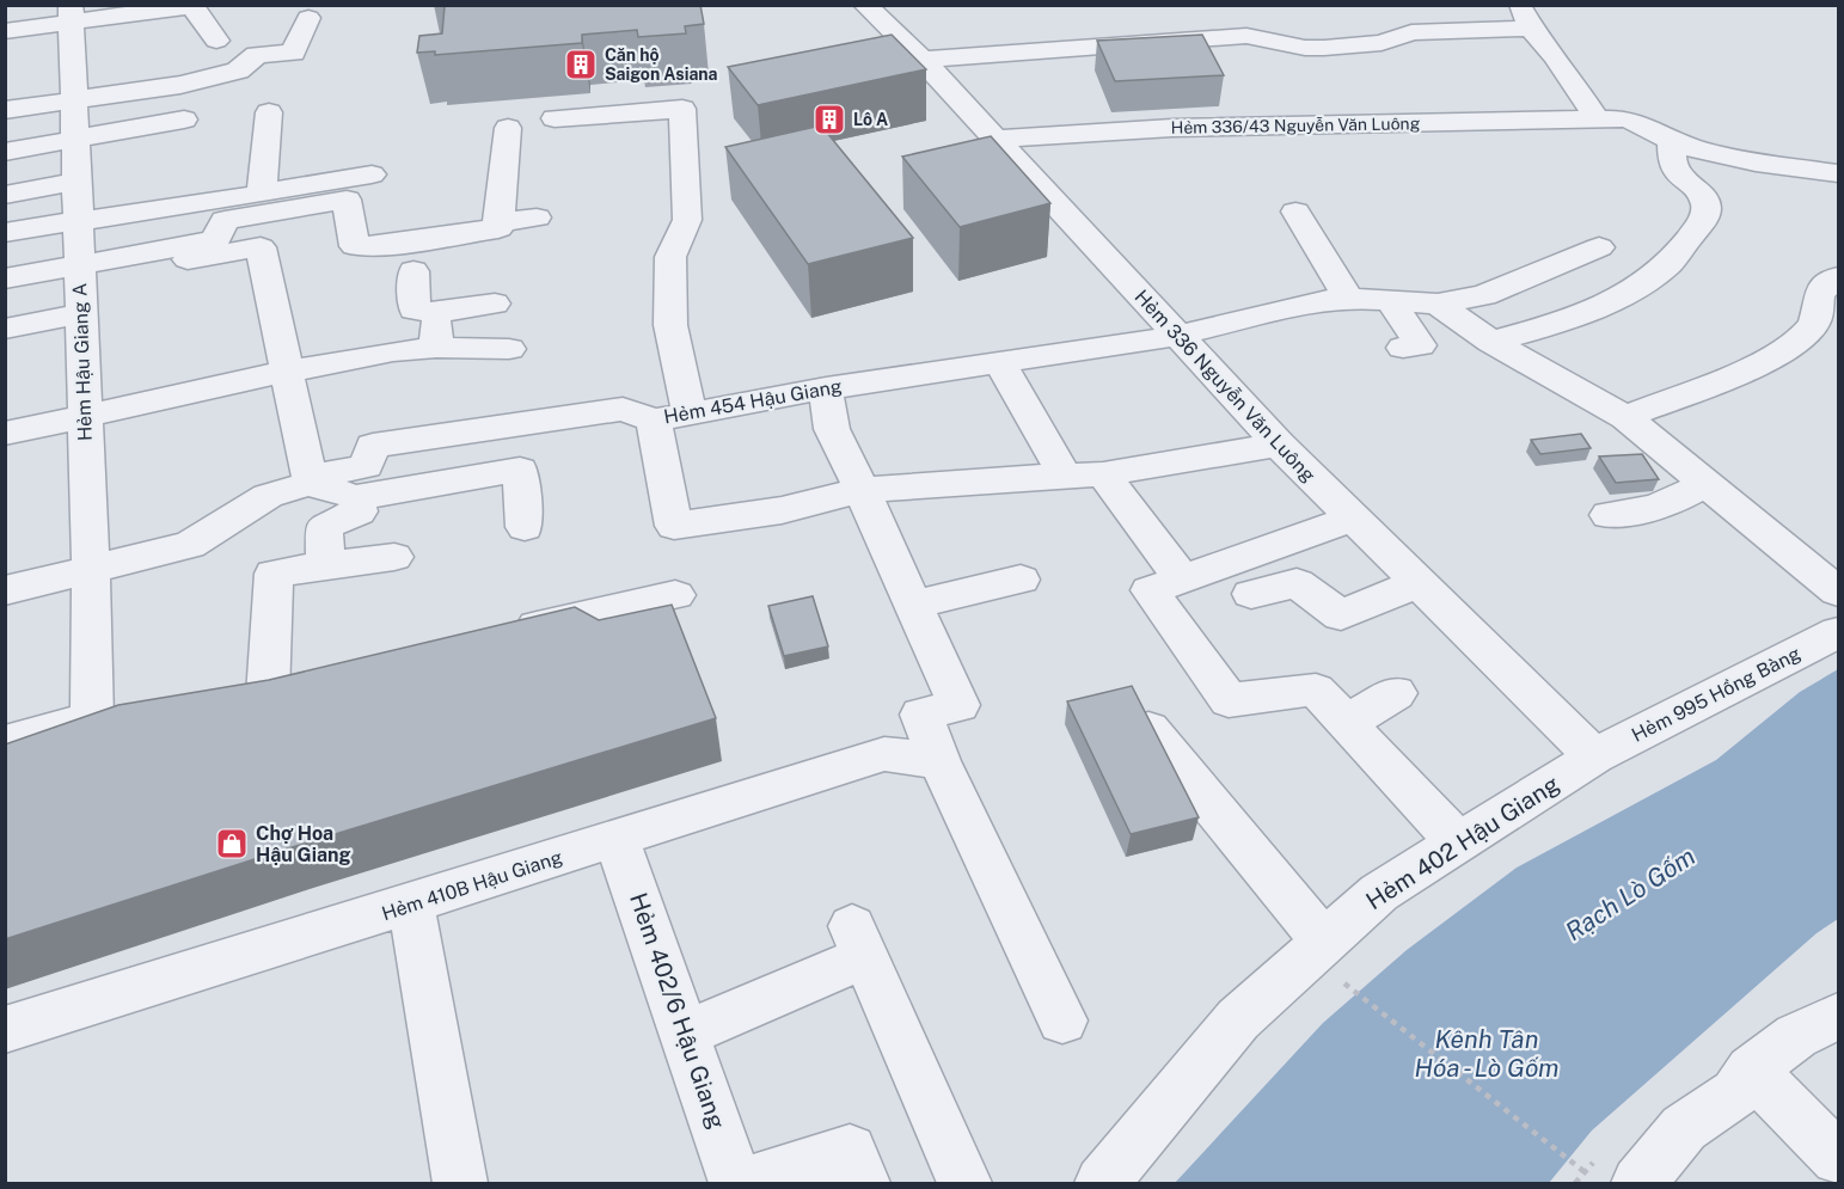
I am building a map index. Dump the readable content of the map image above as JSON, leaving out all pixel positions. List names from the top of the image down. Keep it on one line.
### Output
{"streets":{"street":["Hẻm 336/43 Nguyễn Văn Luông","Hẻm Hậu Giang A","Hẻm 336 Nguyễn Văn Luông","Hẻm 454 Hậu Giang","Hẻm 995 Hồng Bàng","Hẻm 402 Hậu Giang","Hẻm 410B Hậu Giang","Hẻm 402/6 Hậu Giang"]},"crossings":[["Hẻm 336/43 Nguyễn Văn Luông","Hẻm 336 Nguyễn Văn Luông"],["Hẻm Hậu Giang A","Hẻm 454 Hậu Giang"],["Hẻm 336 Nguyễn Văn Luông","Hẻm 454 Hậu Giang"],["Hẻm 336 Nguyễn Văn Luông","Hẻm 995 Hồng Bàng"],["Hẻm 336 Nguyễn Văn Luông","Hẻm 402 Hậu Giang"],["Hẻm 995 Hồng Bàng","Hẻm 402 Hậu Giang"],["Hẻm 410B Hậu Giang","Hẻm 402/6 Hậu Giang"]],"water":["Rạch Lò Gốm","Kênh Tân Hóa - Lò Gốm"],"places":{"building":["Căn hộ Saigon Asiana","Lô A"],"shop":["Chợ Hoa Hậu Giang"]}}
